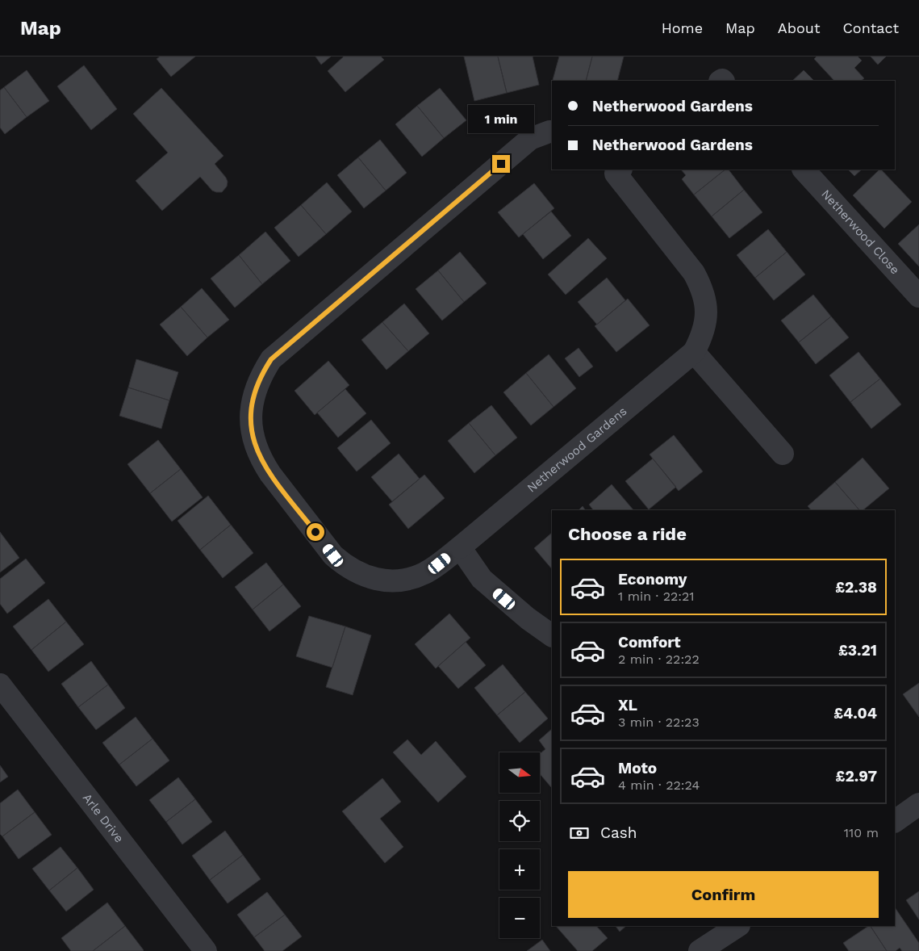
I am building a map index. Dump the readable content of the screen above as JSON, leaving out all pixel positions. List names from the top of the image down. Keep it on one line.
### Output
{"streets":{"street":["Netherwood Close","Netherwood Gardens","Arle Drive"]},"north":"right","page":{"header":"Map","nav":["Home","Map","About","Contact"],"banner":["Netherwood Gardens","Netherwood Gardens"],"bubble":"1 min","heading":"Choose a ride","list":[{"name":"Economy","note":"1 min · 22:21","value":"£2.38"},{"name":"Comfort","note":"2 min · 22:22","value":"£3.21"},{"name":"XL","note":"3 min · 22:23","value":"£4.04"},{"name":"Moto","note":"4 min · 22:24","value":"£2.97"}],"map_buttons":["+","−"],"pay":["Cash","110 m"],"buttons":"Confirm"}}
